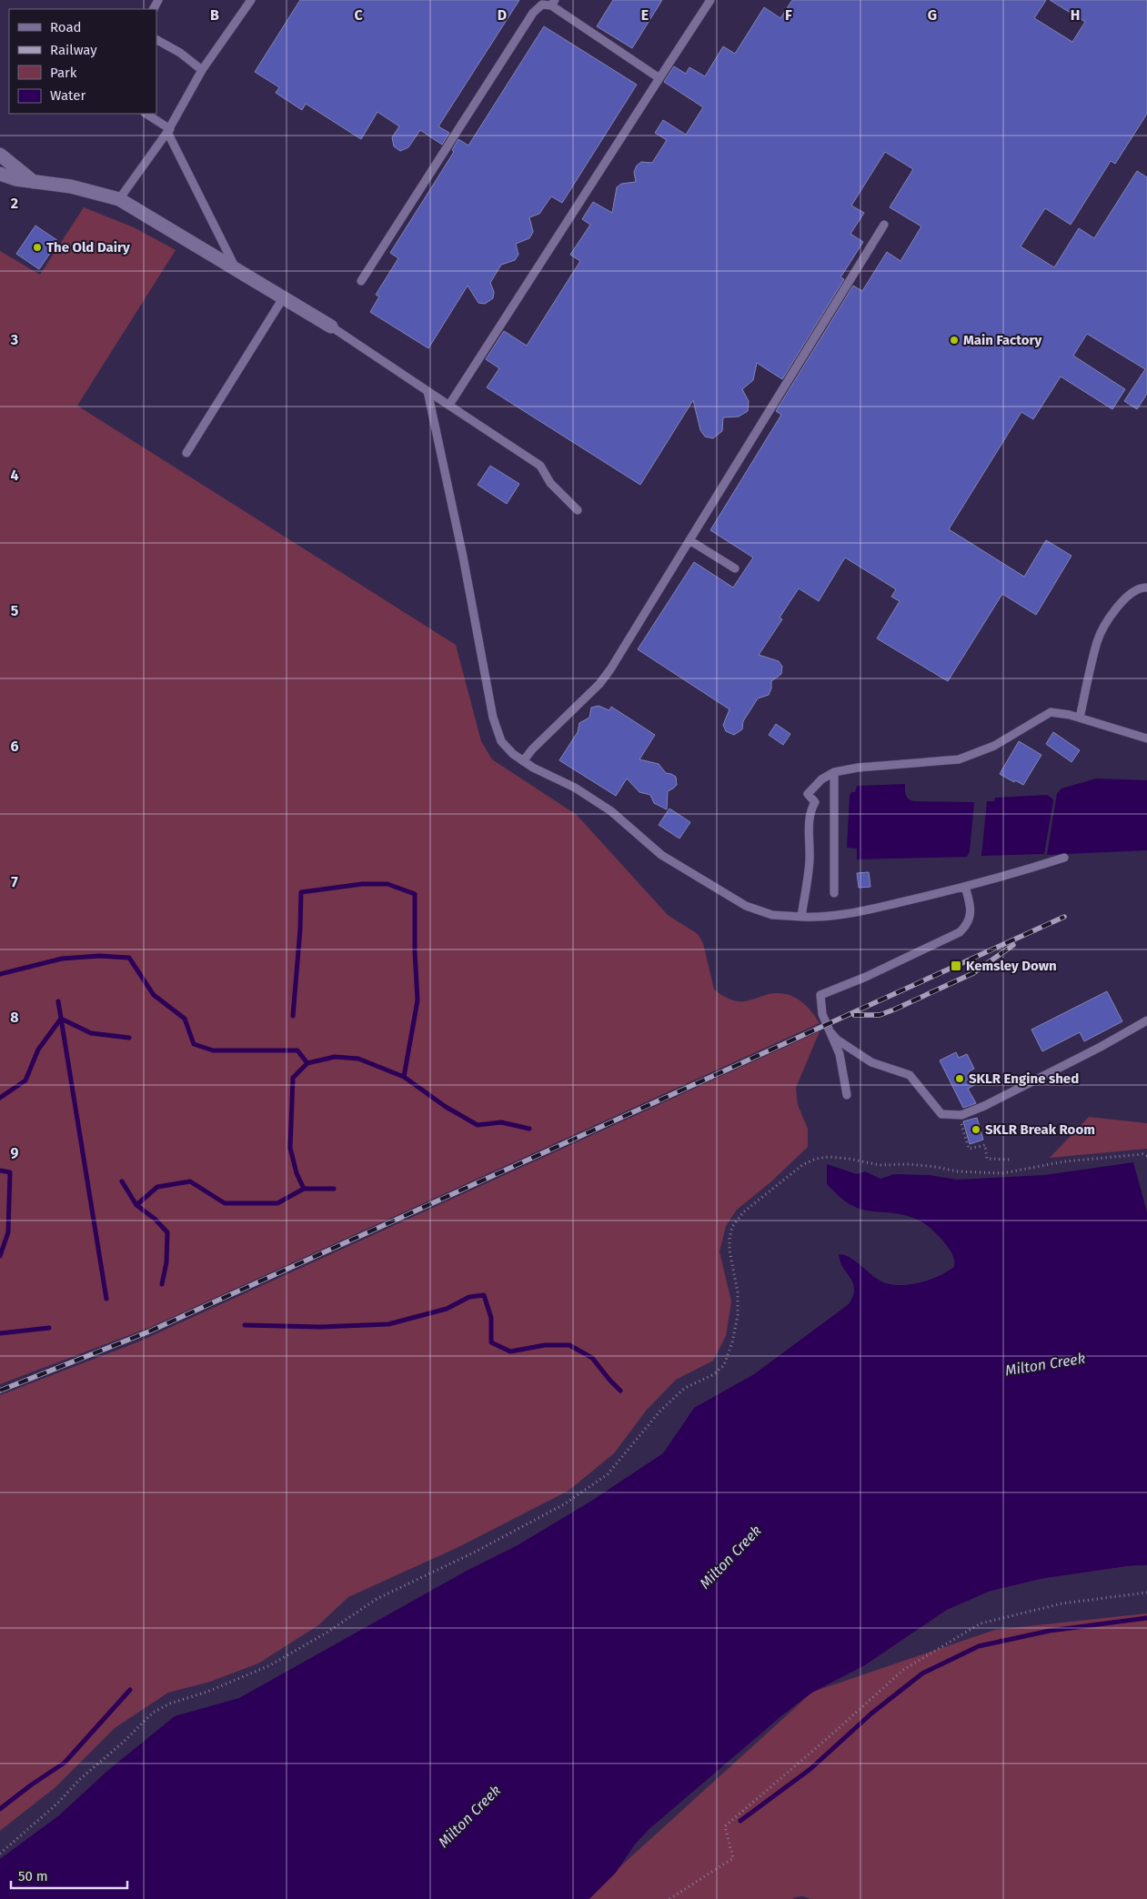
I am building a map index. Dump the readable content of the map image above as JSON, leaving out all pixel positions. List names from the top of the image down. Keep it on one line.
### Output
{"water":["Milton Creek"],"places":{"other":["The Old Dairy","Main Factory","SKLR Engine shed","SKLR Break Room"],"transit":["Kemsley Down"]},"legend":["Road","Railway","Park","Water"],"scale_bar":"50 m","grid":{"columns":["B","C","D","E","F","G","H"],"rows":["2","3","4","5","6","7","8","9"]}}
